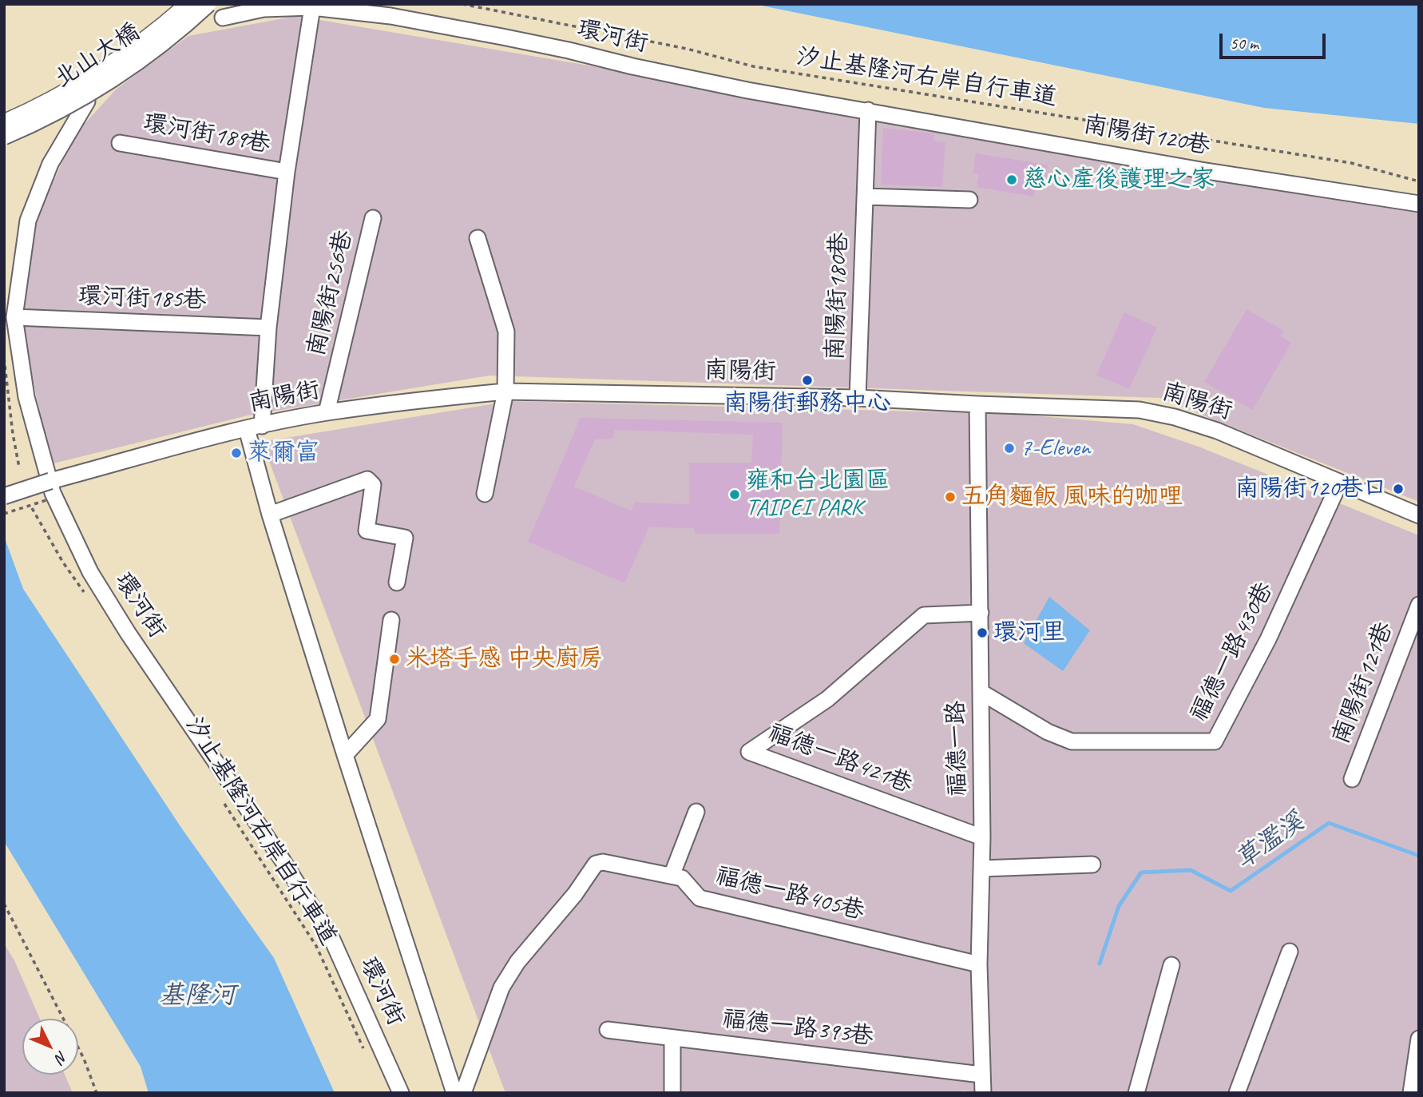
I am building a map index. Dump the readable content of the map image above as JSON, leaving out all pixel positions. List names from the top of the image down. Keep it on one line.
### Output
{"streets":{"main road":["北山大橋"],"street":["環河街","環河街189巷","南陽街120巷","南陽街256巷","南陽街180巷","環河街185巷","南陽街","福德一路430巷","南陽街121巷","福德一路","福德一路421巷","福德一路405巷","福德一路393巷"],"path":["汐止基隆河右岸自行車道"]},"crossings":[["環河街","南陽街120巷"],["環河街","南陽街180巷"],["環河街","環河街185巷"],["環河街","南陽街"],["南陽街120巷","南陽街180巷"],["南陽街256巷","南陽街"],["南陽街180巷","南陽街"],["南陽街","福德一路430巷"],["南陽街","福德一路"],["福德一路430巷","福德一路"],["福德一路","福德一路421巷"],["福德一路","福德一路405巷"],["福德一路","福德一路393巷"]],"water":["草濫溪","基隆河"],"places":["慈心產後護理之家","南陽街郵務中心","7-Eleven","萊爾富","南陽街120巷口","雍和台北園區 TAIPEI PARK","五角麵飯 風味的咖哩","環河里","米塔手感 中央廚房"],"scale_bar":"50 m","north":"bottom right"}
